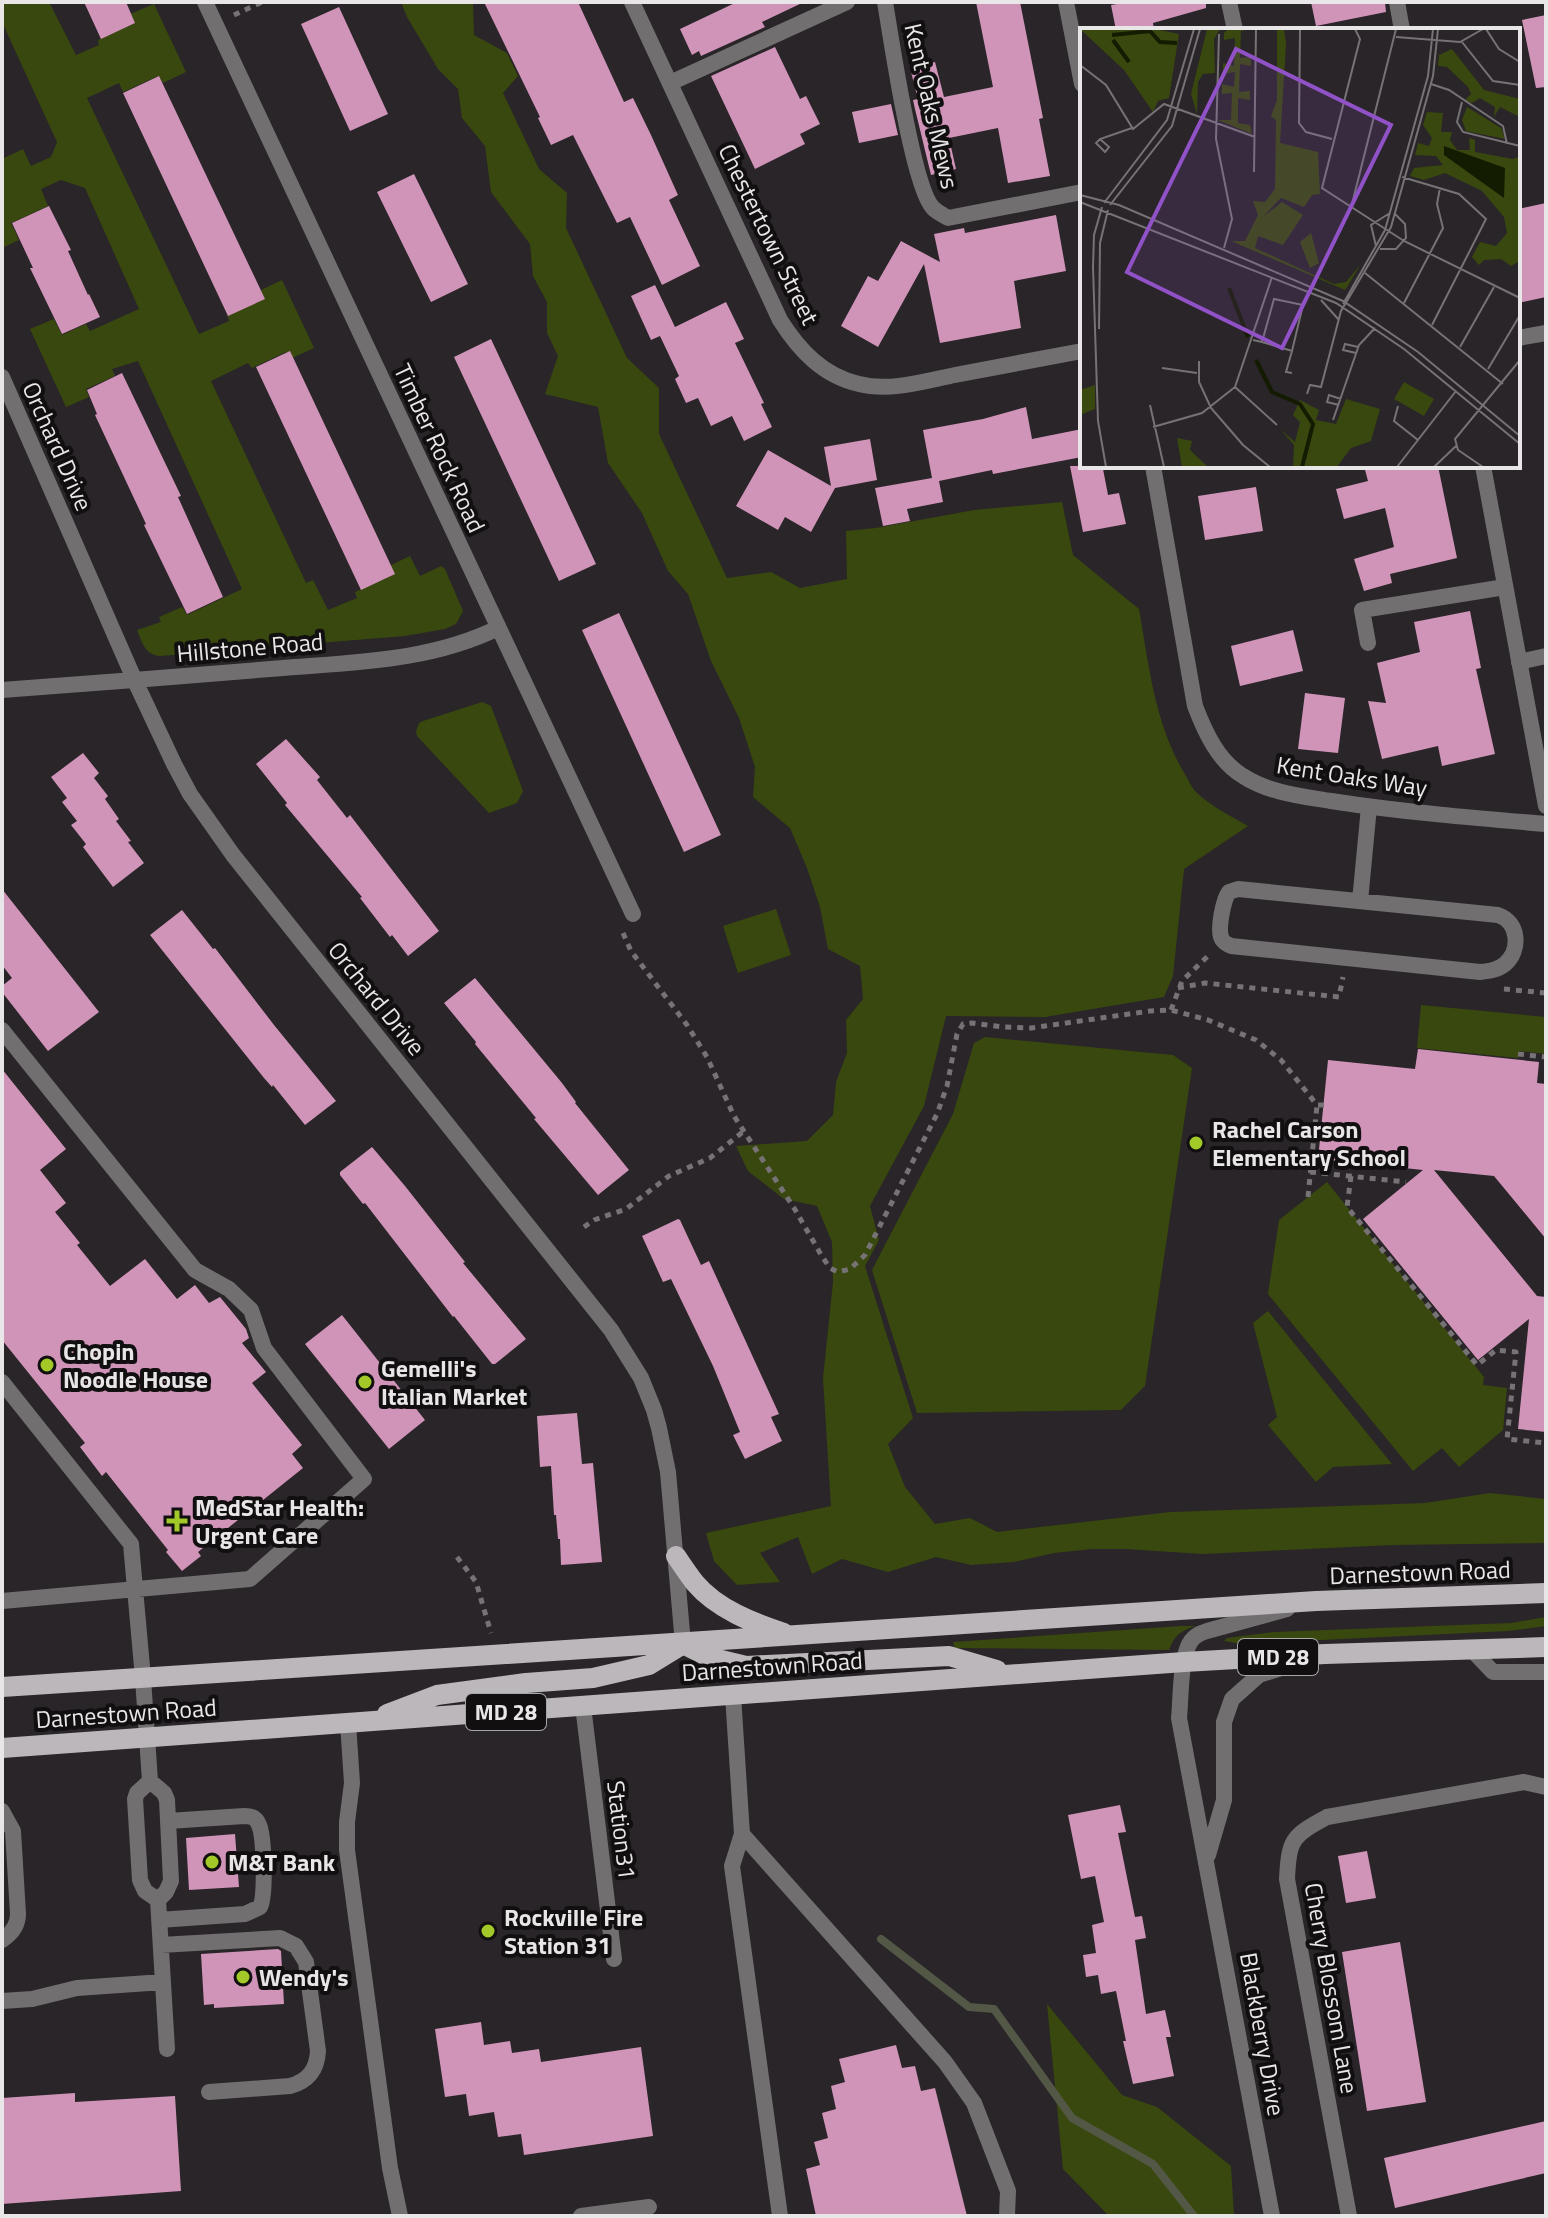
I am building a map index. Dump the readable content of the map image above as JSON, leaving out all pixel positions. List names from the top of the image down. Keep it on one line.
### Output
{"streets":{"main road":["Darnestown Road","MD 28"],"street":["Kent Oaks Mews","Chestertown Street","Orchard Drive","Timber Rock Road","Hillstone Road","Kent Oaks Way","Station31","Cherry Blossom Lane","Blackberry Drive"]},"crossings":[["Orchard Drive","Hillstone Road"],["Orchard Drive","Darnestown Road"],["Timber Rock Road","Hillstone Road"],["Darnestown Road","Station31"],["Darnestown Road","Blackberry Drive"]],"places":{"other":["Rachel Carson Elementary School","Chopin Noodle House","Gemelli's Italian Market","M&T Bank","Rockville Fire Station 31","Wendy's"],"health":["MedStar Health: Urgent Care"]}}
